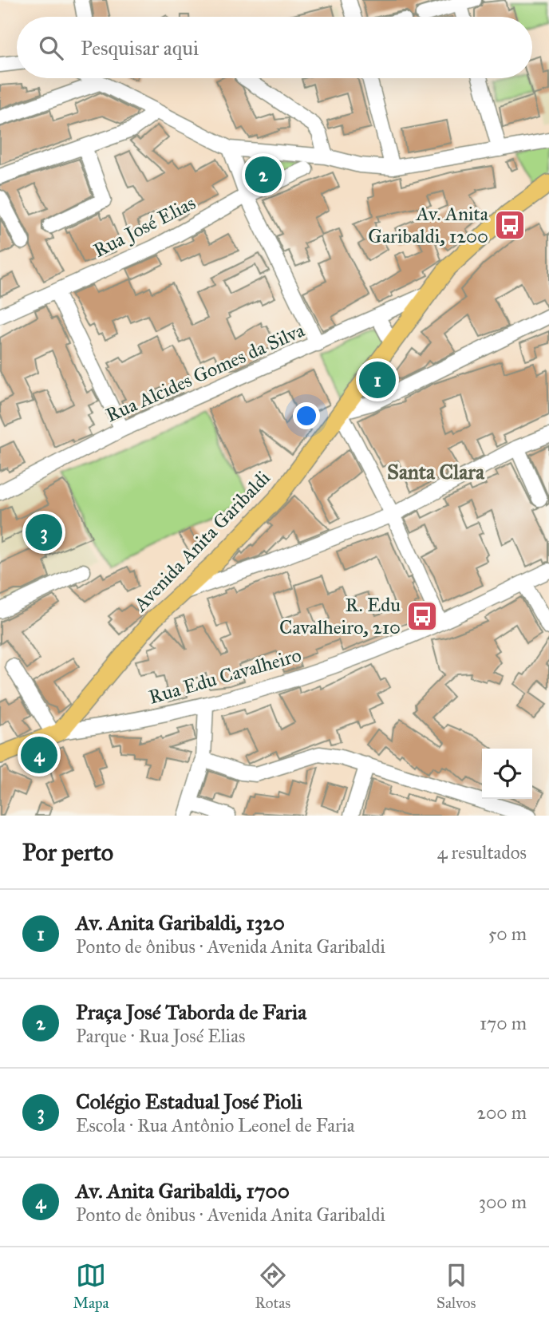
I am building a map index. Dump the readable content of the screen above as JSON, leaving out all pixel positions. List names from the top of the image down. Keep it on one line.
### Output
{"streets":{"main road":["Avenida Anita Garibaldi"],"street":["Rua José Elias","Rua Alcides Gomes da Silva","Rua Edu Cavalheiro"]},"crossings":[["Rua Alcides Gomes da Silva","Avenida Anita Garibaldi"],["Avenida Anita Garibaldi","Rua Edu Cavalheiro"]],"districts":["Santa Clara"],"places":{"bus stop":["Av. Anita Garibaldi, 1200","R. Edu Cavalheiro, 210"]},"page":{"search":"Pesquisar aqui","pins":["2","1","3","4"],"heading":["Por perto","4 resultados"],"list":[{"mark":"1","name":"Av. Anita Garibaldi, 1320","note":"Ponto de ônibus · Avenida Anita Garibaldi","value":"50 m"},{"mark":"2","name":"Praça José Taborda de Faria","note":"Parque · Rua José Elias","value":"170 m"},{"mark":"3","name":"Colégio Estadual José Pioli","note":"Escola · Rua Antônio Leonel de Faria","value":"200 m"},{"mark":"4","name":"Av. Anita Garibaldi, 1700","note":"Ponto de ônibus · Avenida Anita Garibaldi","value":"300 m"}],"nav":["Mapa","Rotas","Salvos"]}}
